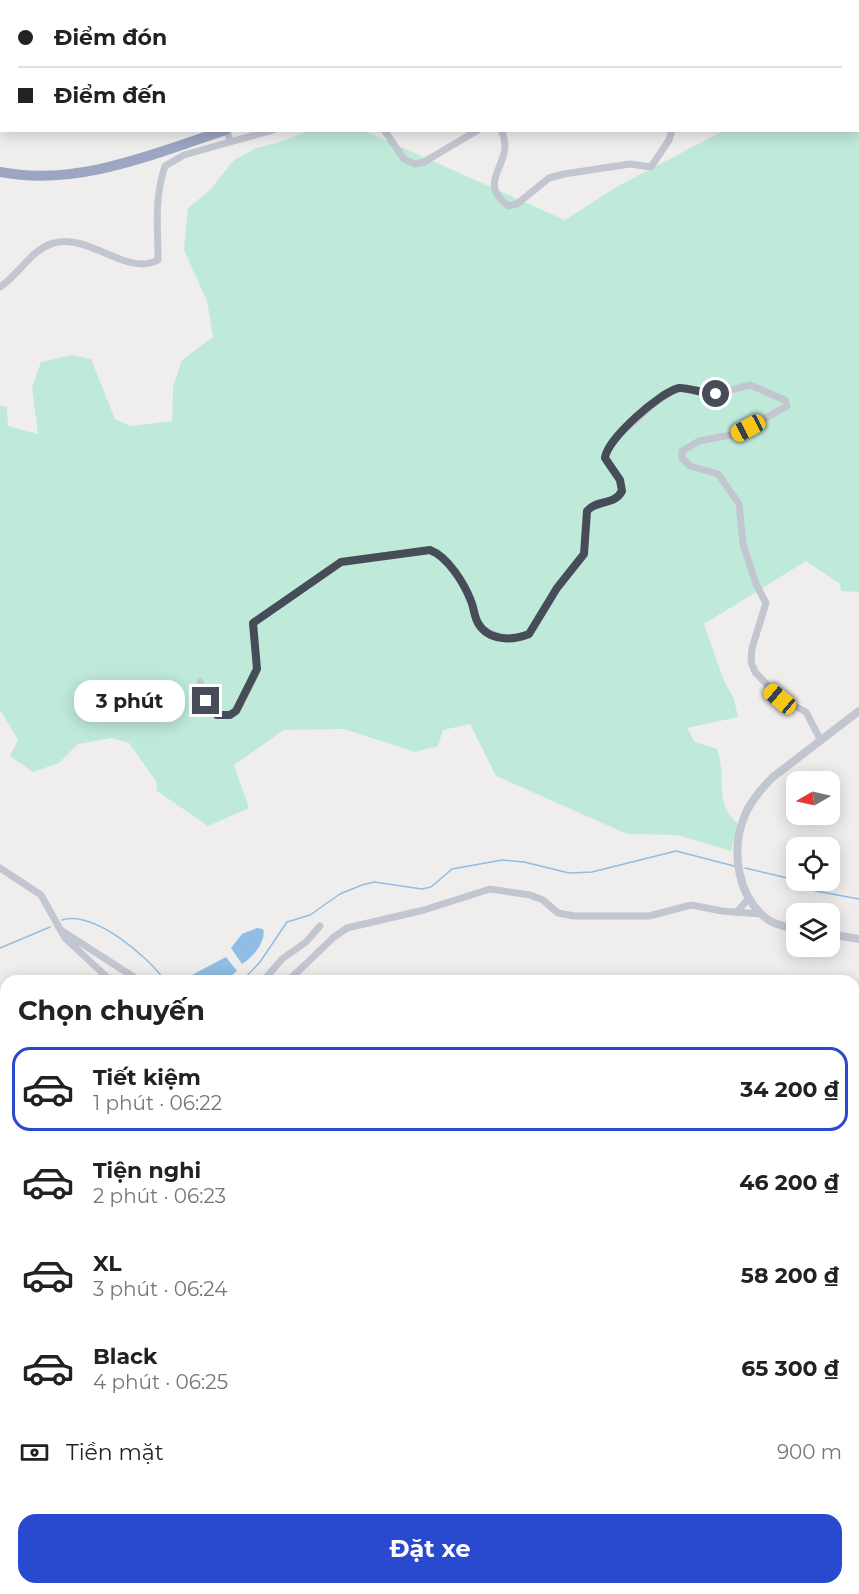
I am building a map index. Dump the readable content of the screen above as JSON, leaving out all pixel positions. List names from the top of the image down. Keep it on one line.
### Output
{"north":"left","page":{"banner":["Điểm đón","Điểm đến"],"bubble":"3 phút","heading":"Chọn chuyến","list":[{"name":"Tiết kiệm","note":"1 phút · 06:22","value":"34 200 ₫"},{"name":"Tiện nghi","note":"2 phút · 06:23","value":"46 200 ₫"},{"name":"XL","note":"3 phút · 06:24","value":"58 200 ₫"},{"name":"Black","note":"4 phút · 06:25","value":"65 300 ₫"}],"pay":["Tiền mặt","900 m"],"buttons":"Đặt xe"}}
